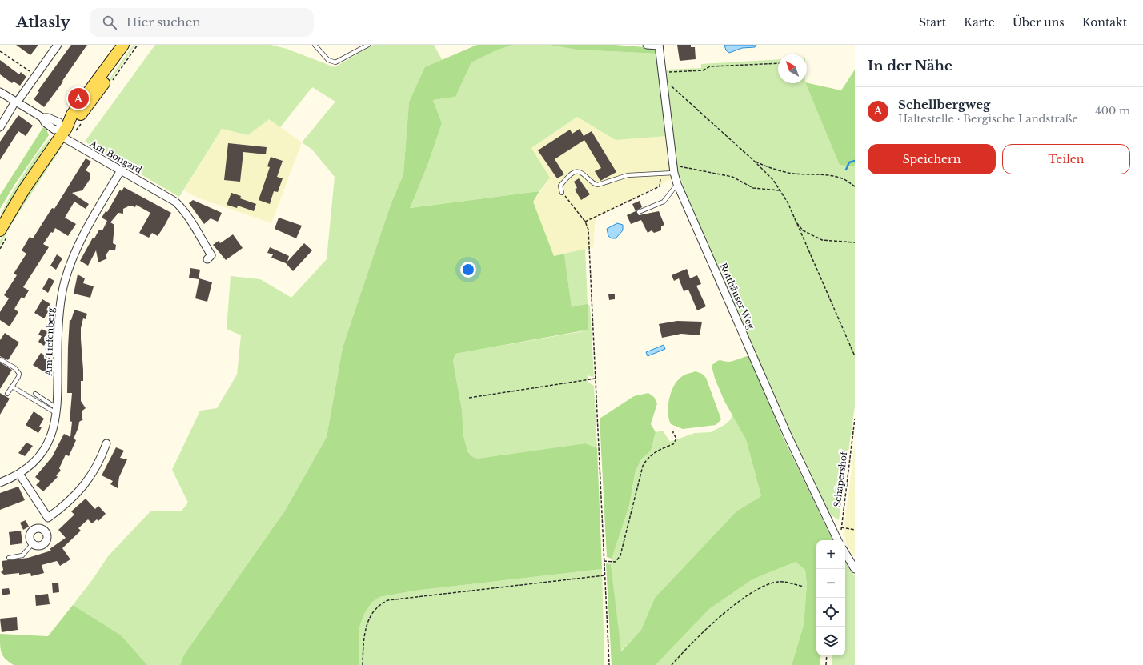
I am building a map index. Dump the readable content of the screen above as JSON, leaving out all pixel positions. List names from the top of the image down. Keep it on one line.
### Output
{"streets":{"street":["Am Bongard","Rotthäuser Weg","Am Tiefenberg"],"path":["Schäpershof"]},"crossings":[["Am Bongard","Am Tiefenberg"]],"north":"top left","page":{"header":"Atlasly","search":"Hier suchen","nav":["Start","Karte","Über uns","Kontakt"],"heading":"In der Nähe","pins":"A","list":[{"mark":"A","name":"Schellbergweg","note":"Haltestelle · Bergische Landstraße","value":"400 m"}],"buttons":["Speichern","Teilen"],"map_buttons":["+","−"]}}
